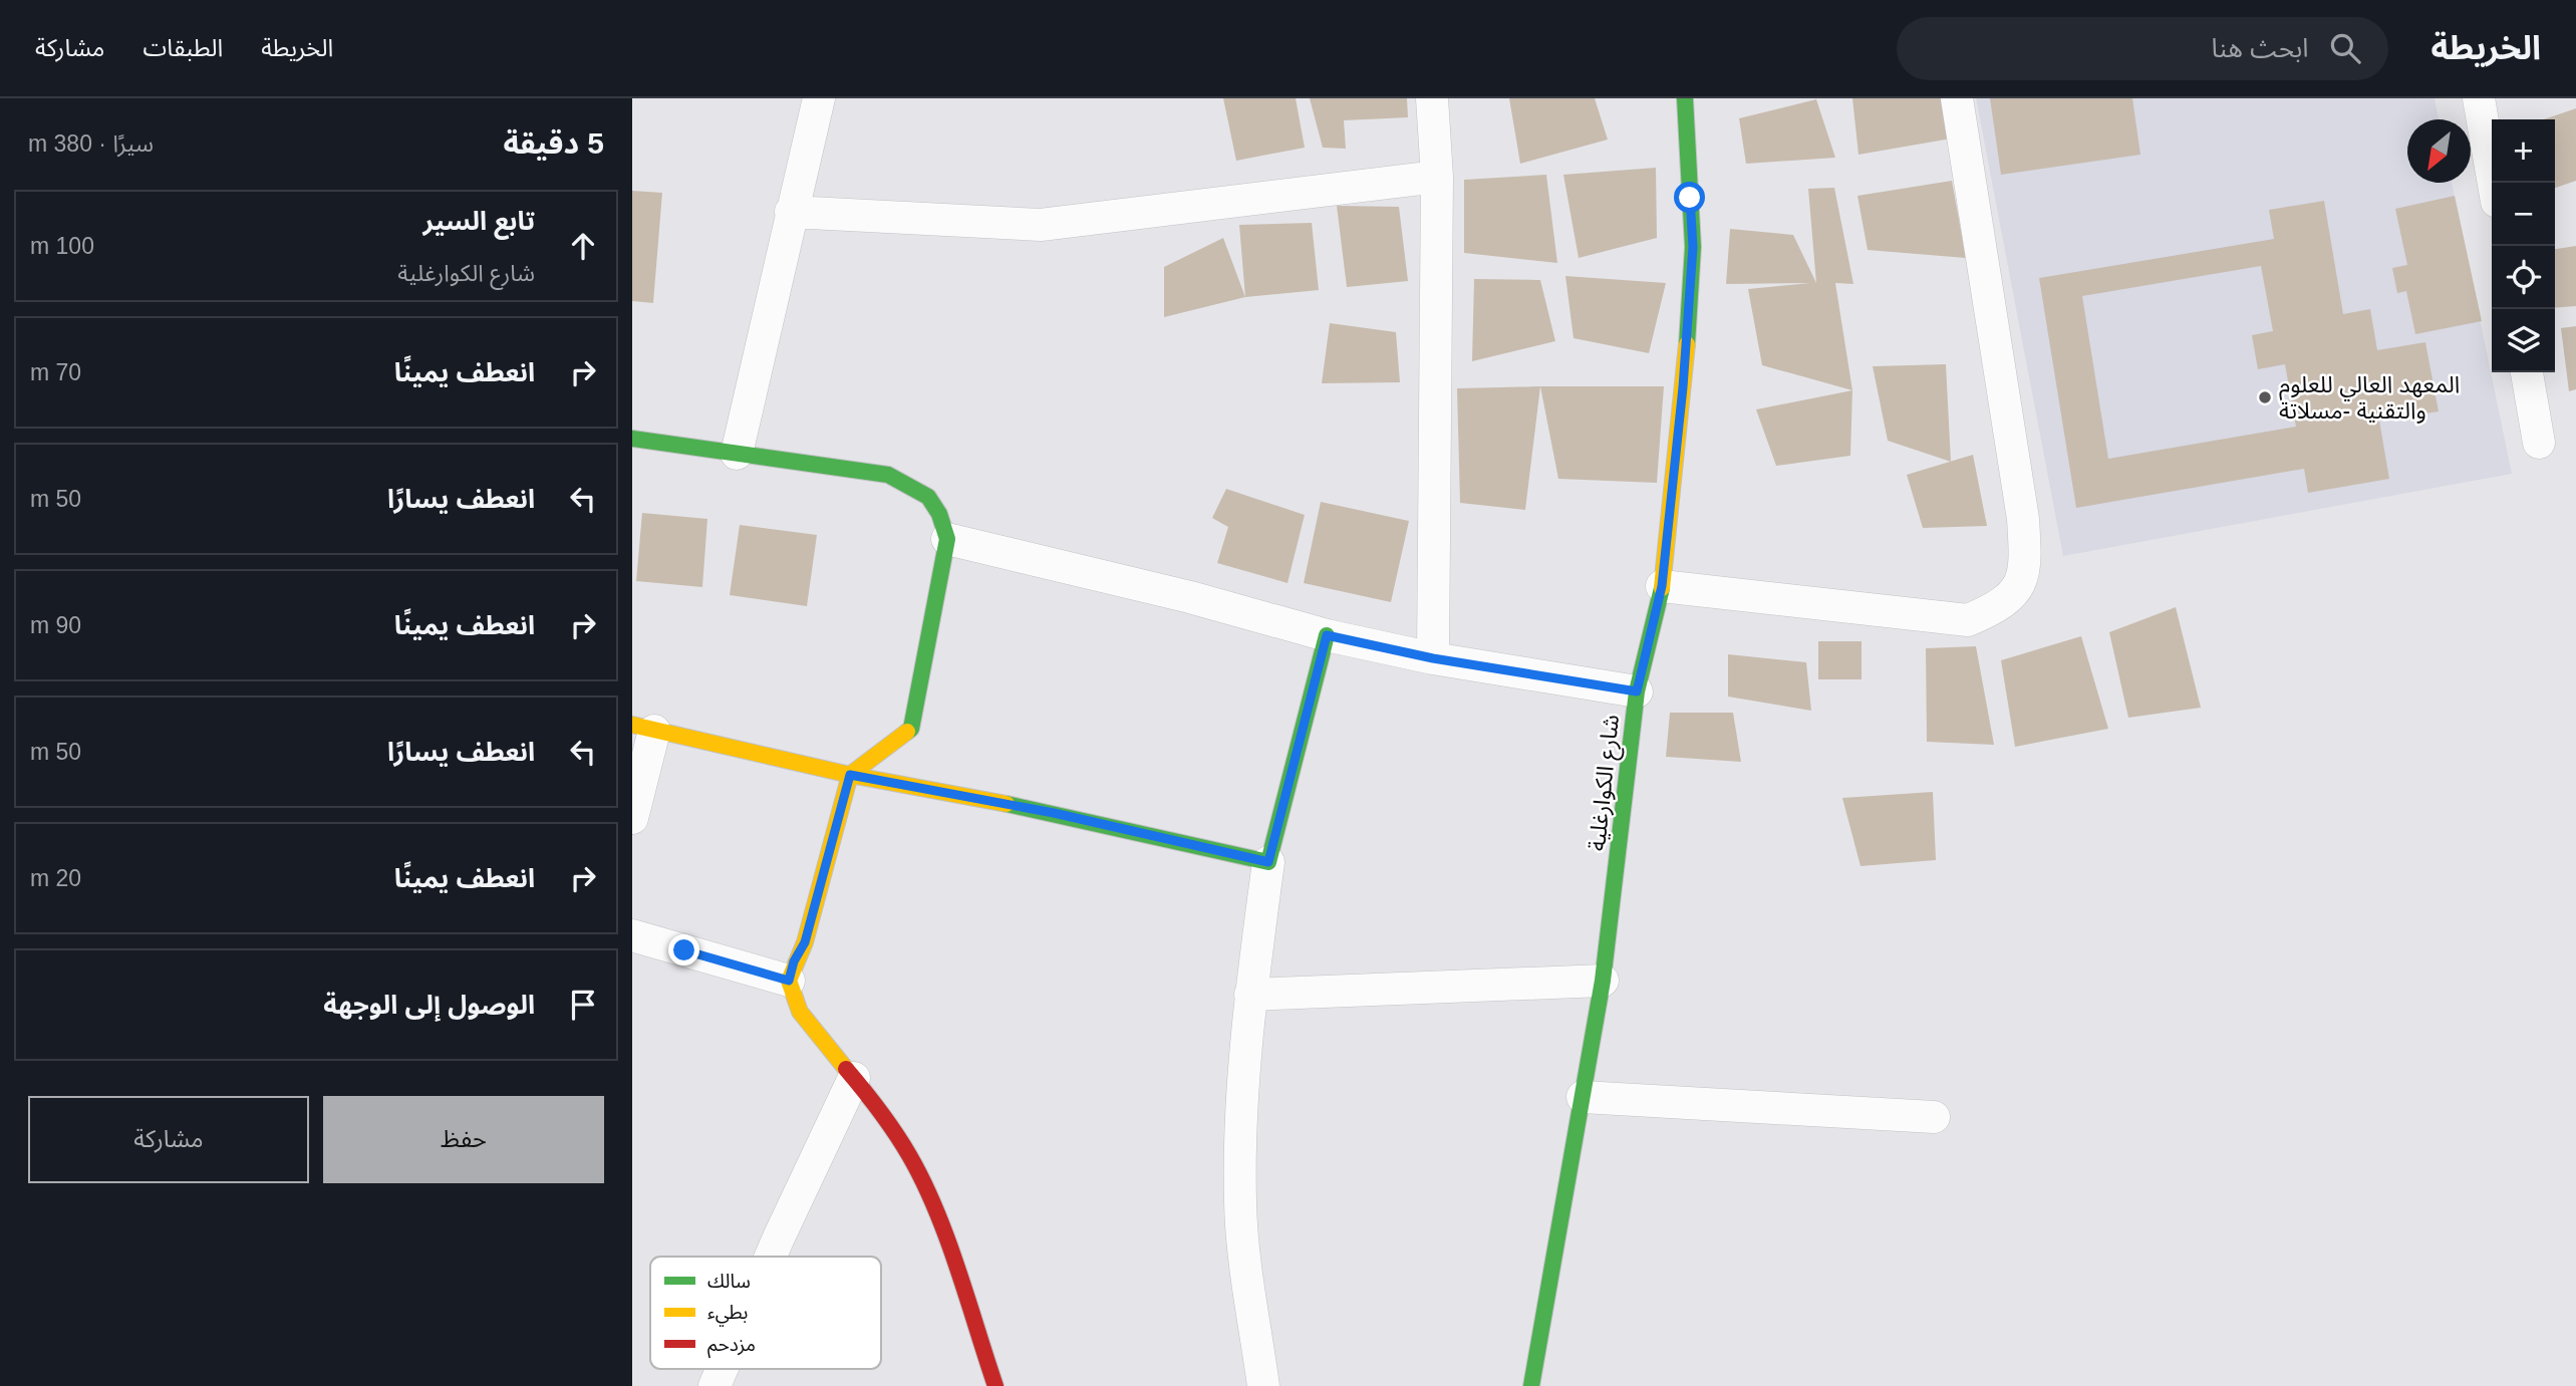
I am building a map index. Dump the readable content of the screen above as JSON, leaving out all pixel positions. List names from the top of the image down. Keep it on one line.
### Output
{"streets":{"street":["شارع الكوارغلية"]},"places":["المعهد العالي للعلوم والتقنية -مسلاتة"],"legend":["سالك","بطيء","مزدحم"],"north":"bottom left","page":{"header":"الخريطة","search":"ابحث هنا","nav":["الخريطة","الطبقات","مشاركة"],"heading":["5 دقيقة","سيرًا · 380 m"],"map_buttons":["+","−"],"list":[["تابع السير","شارع الكوارغلية","100 m"],["انعطف يمينًا","70 m"],["انعطف يسارًا","50 m"],["انعطف يمينًا","90 m"],["انعطف يسارًا","50 m"],["انعطف يمينًا","20 m"],"الوصول إلى الوجهة"],"buttons":["حفظ","مشاركة"]}}
